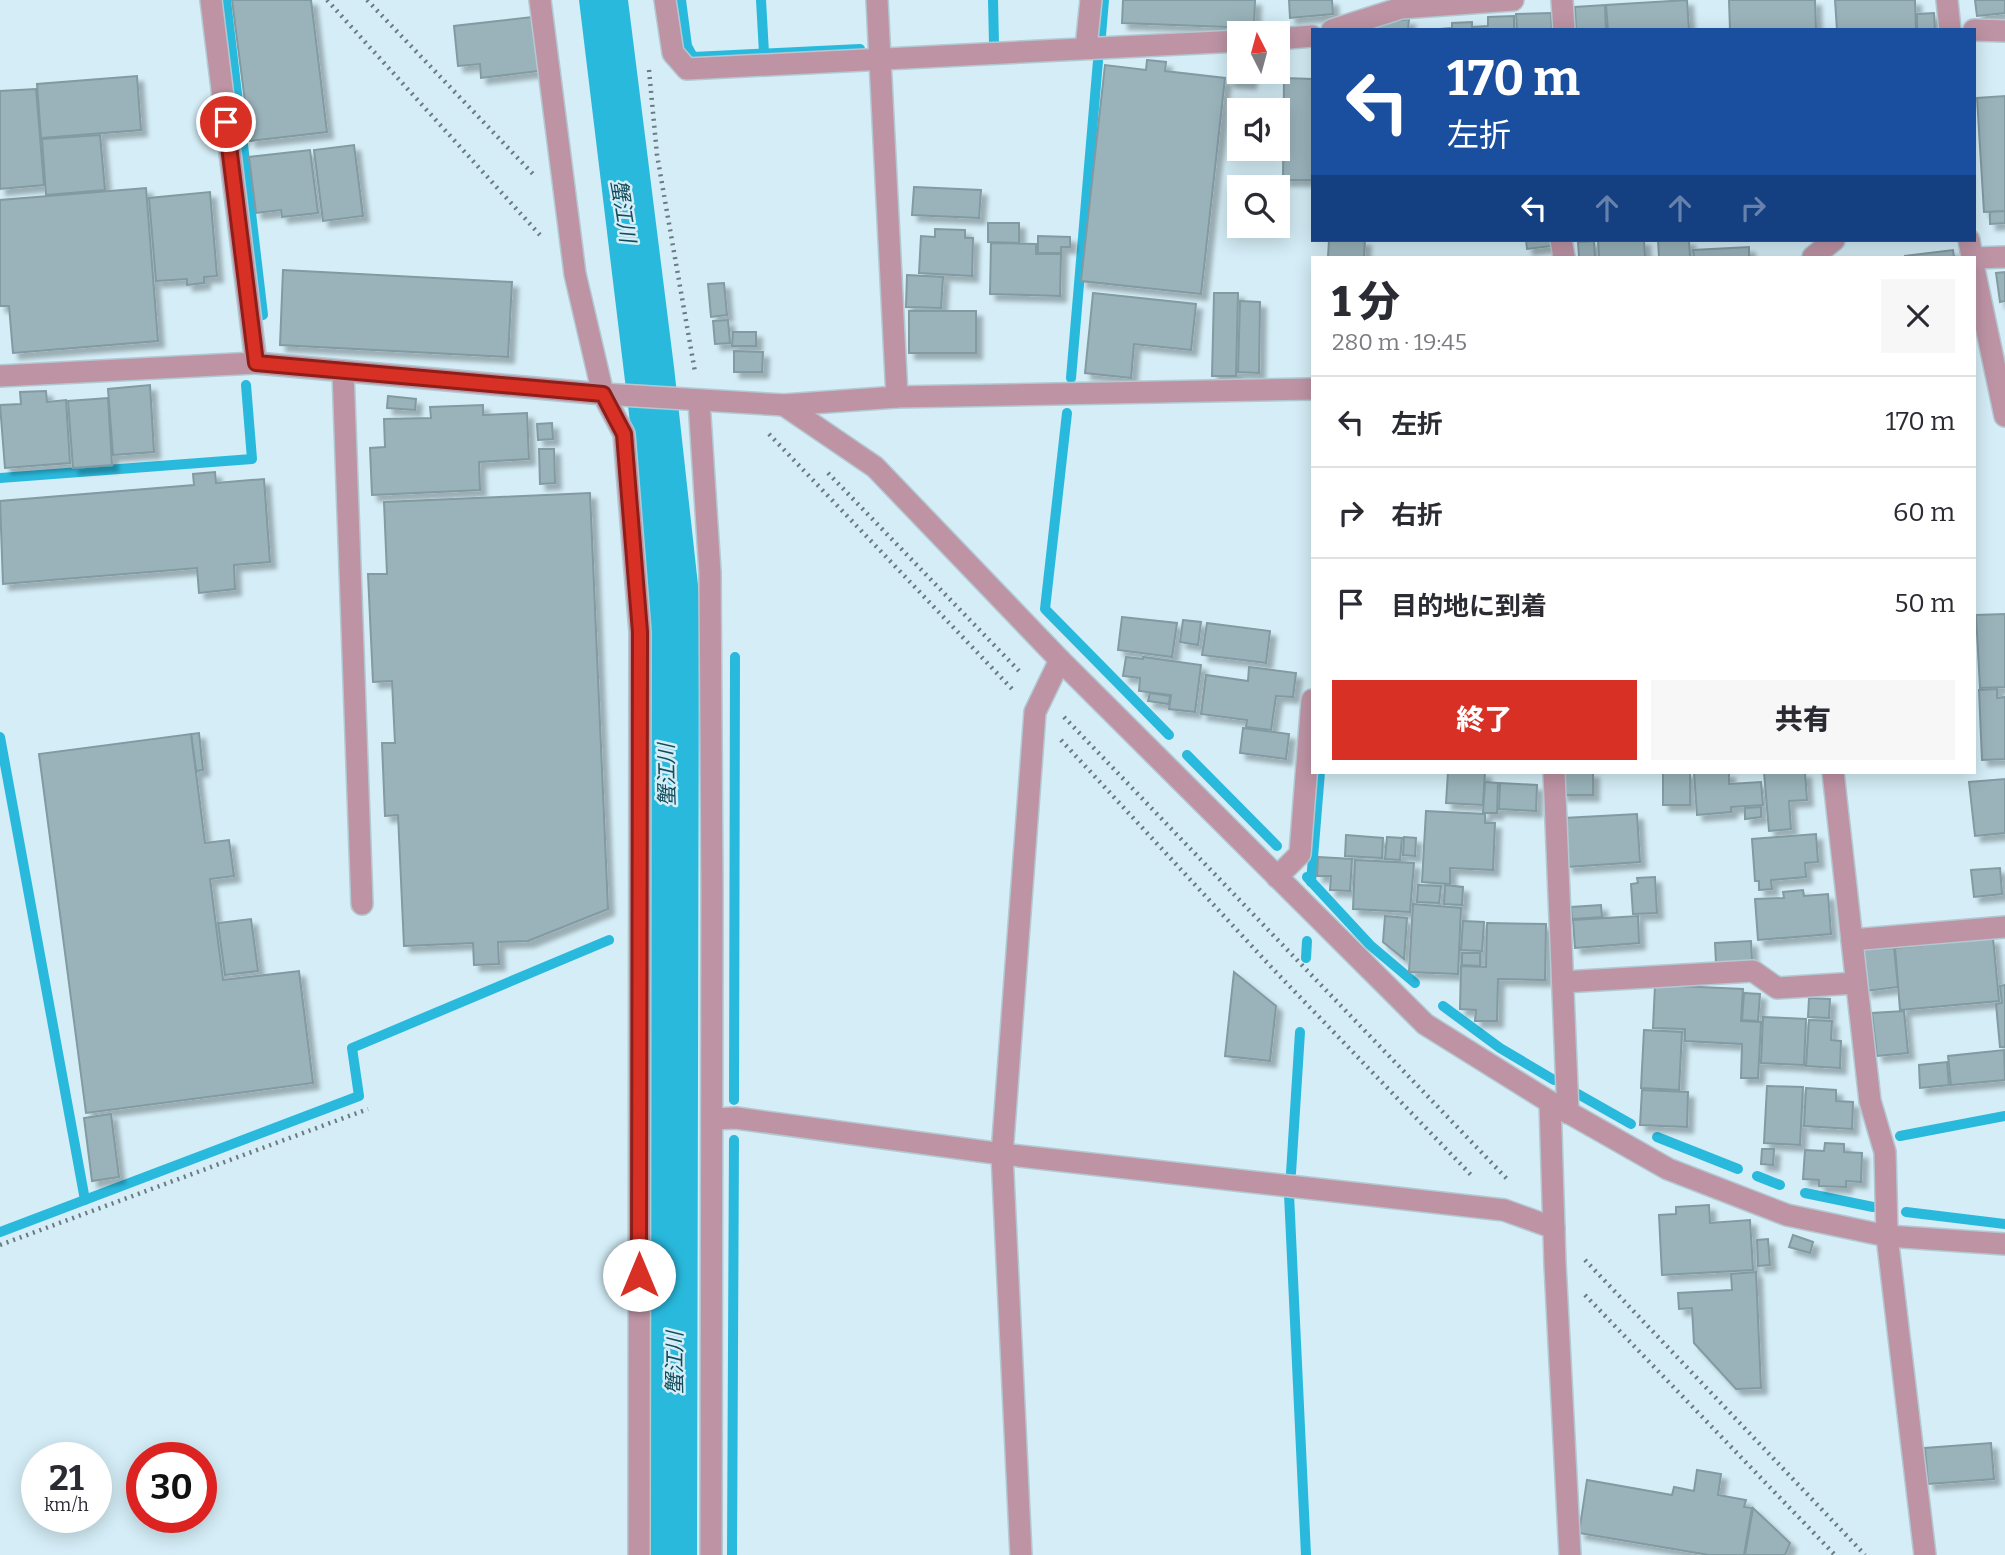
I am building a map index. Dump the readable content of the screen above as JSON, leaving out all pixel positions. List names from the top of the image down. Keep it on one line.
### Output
{"water":["蟹江川"],"north":"top","page":{"turn":["170 m","左折"],"heading":["1 分","280 m · 19:45"],"list":[{"name":"左折","value":"170 m"},{"name":"右折","value":"60 m"},{"name":"目的地に到着","value":"50 m"}],"buttons":["終了","共有"],"speed":"21 km/h","limit":"30"}}
